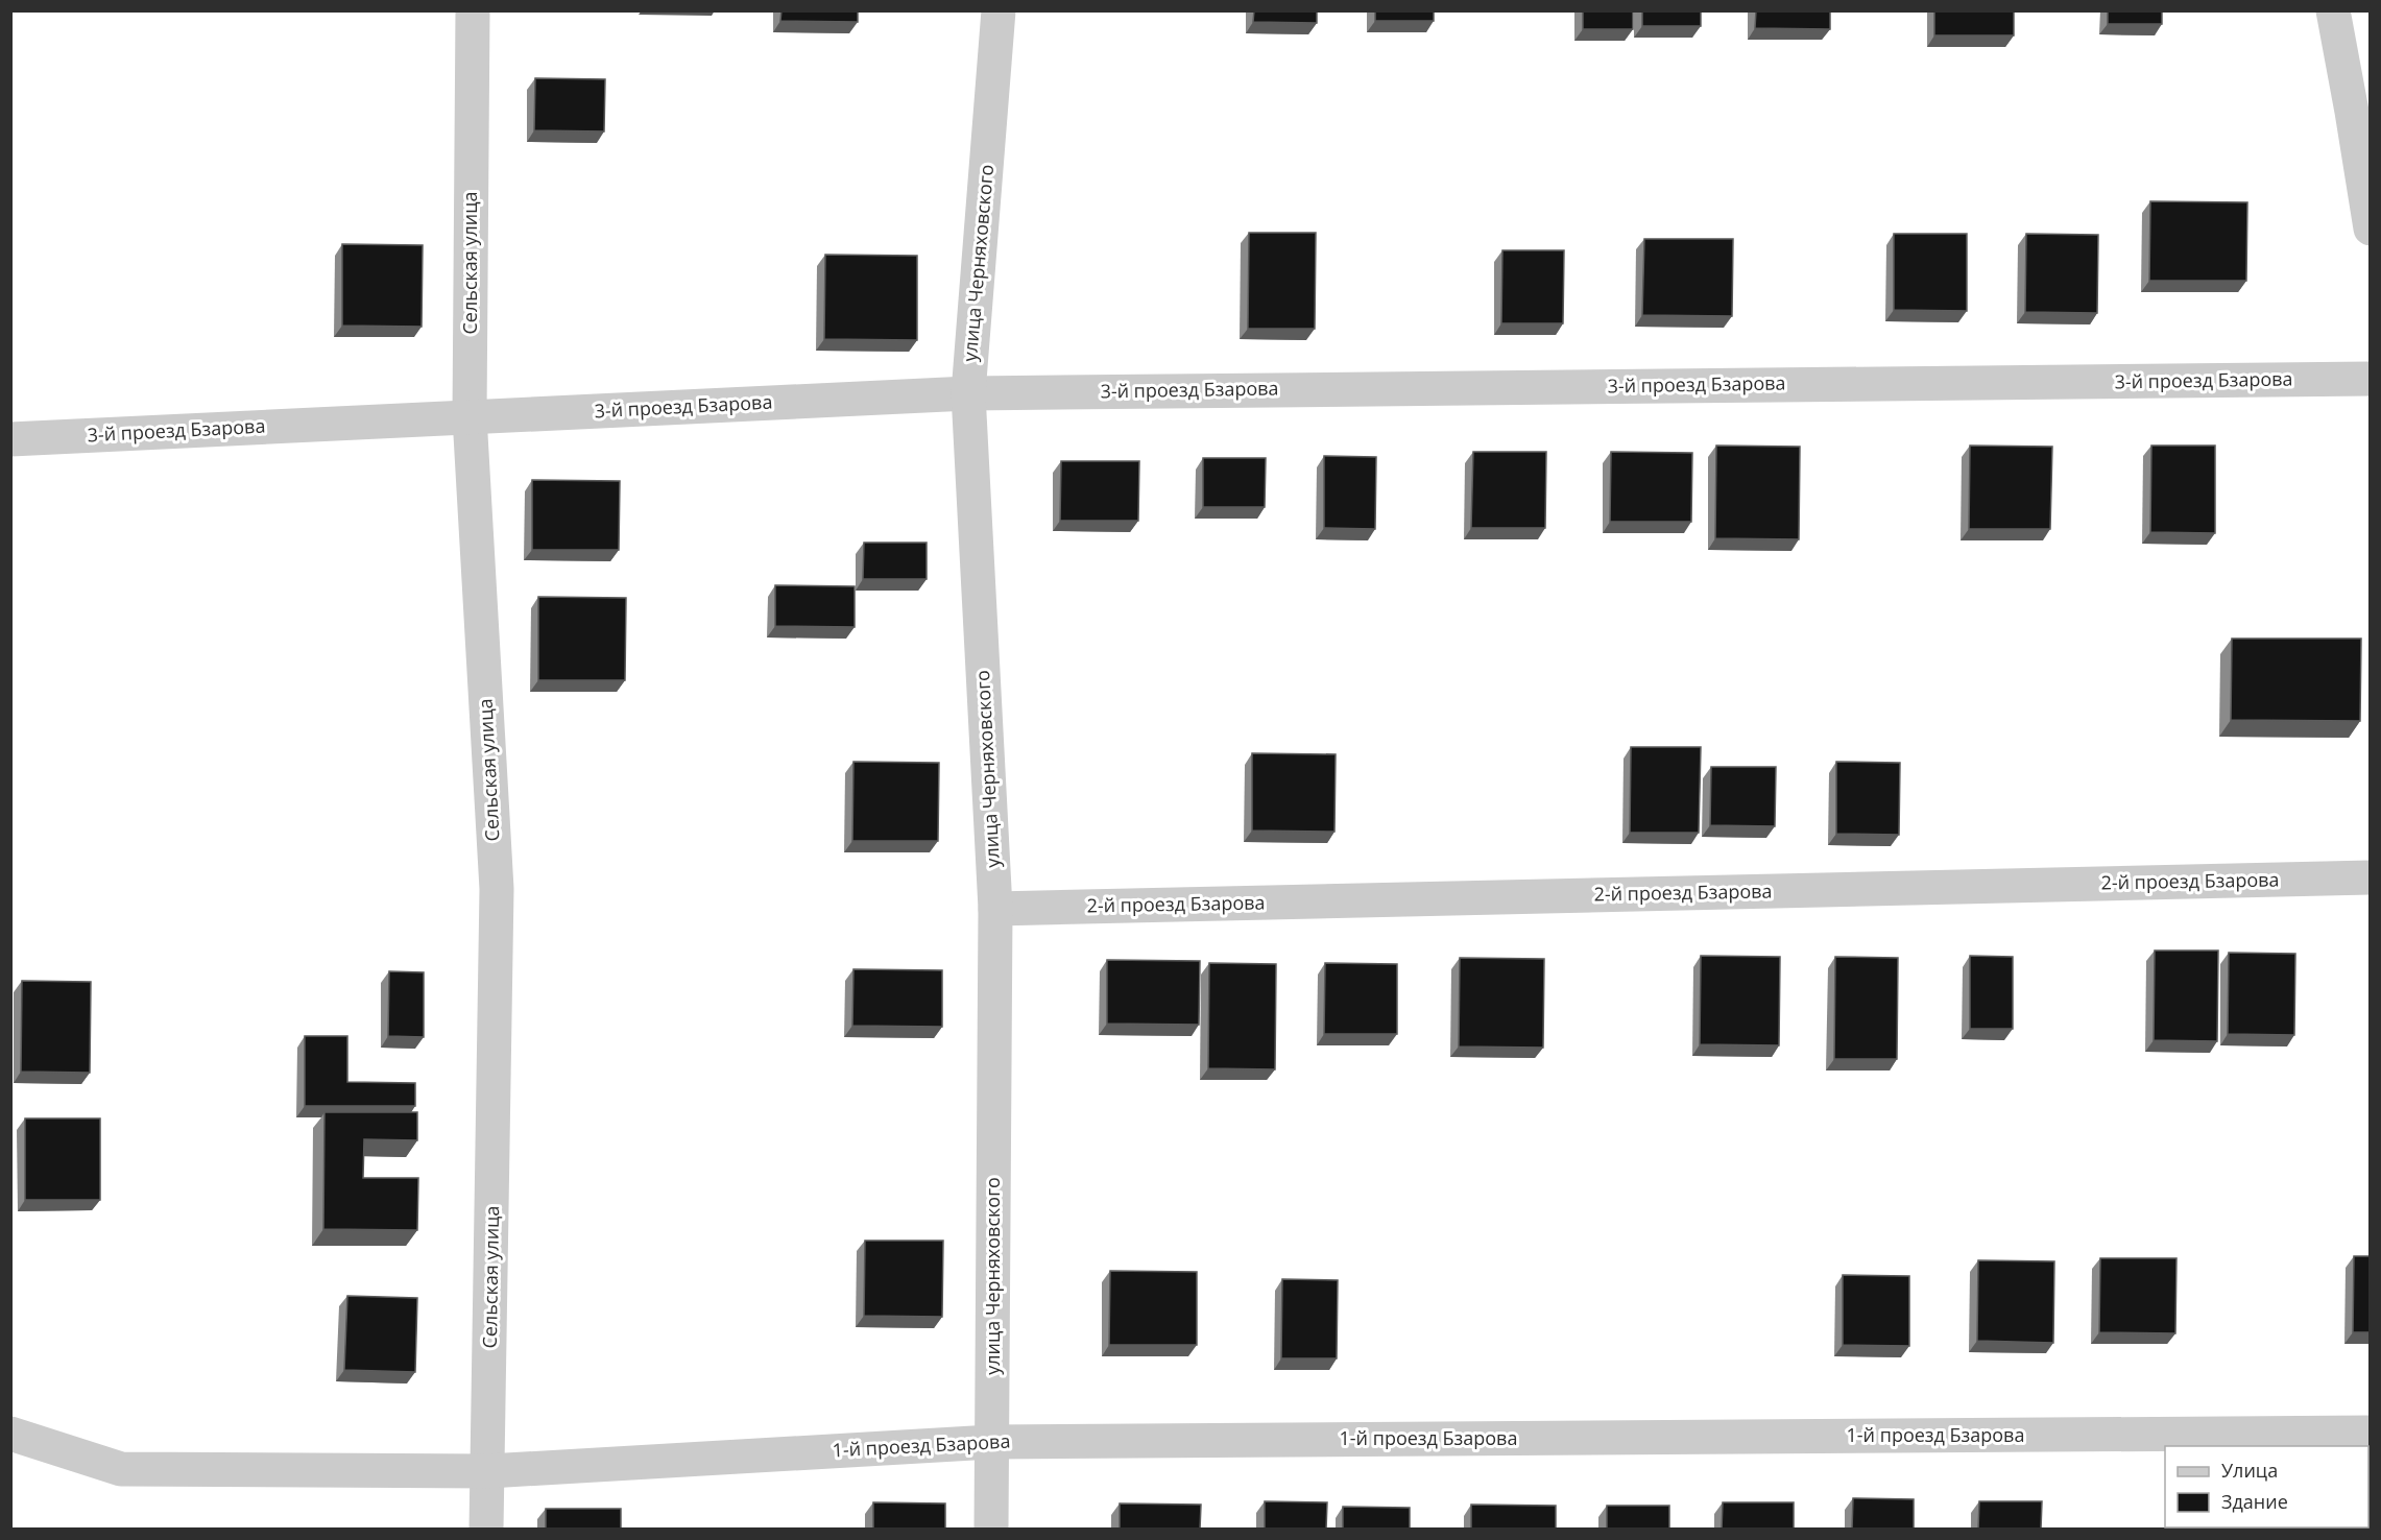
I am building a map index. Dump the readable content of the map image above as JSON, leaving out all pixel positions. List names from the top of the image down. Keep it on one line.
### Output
{"streets":{"street":["Сельская улица","улица Черняховского","3-й проезд Бзарова","2-й проезд Бзарова","1-й проезд Бзарова"]},"crossings":[["Сельская улица","3-й проезд Бзарова"],["Сельская улица","1-й проезд Бзарова"],["улица Черняховского","3-й проезд Бзарова"],["улица Черняховского","2-й проезд Бзарова"],["улица Черняховского","1-й проезд Бзарова"]],"legend":["Улица","Здание"]}
